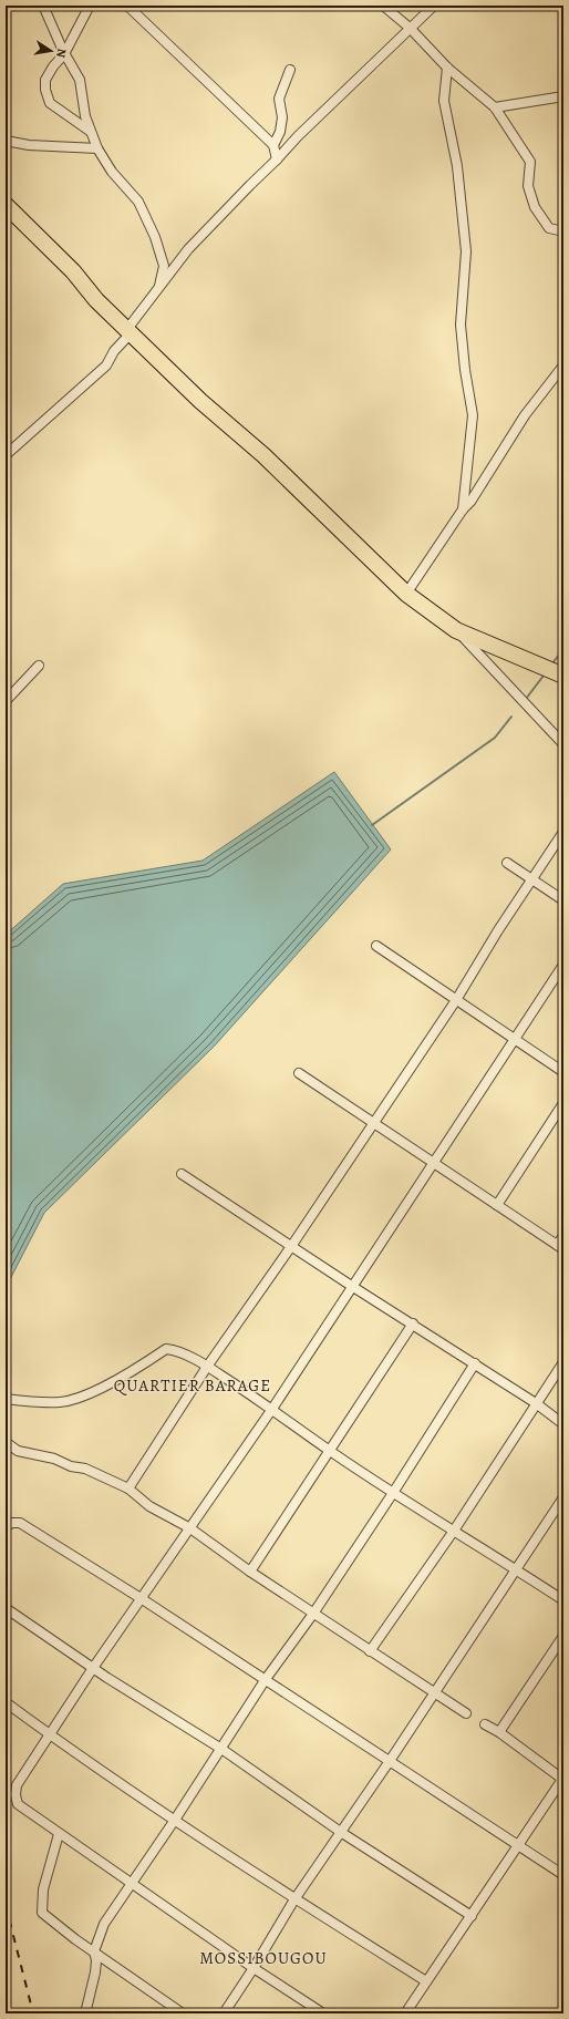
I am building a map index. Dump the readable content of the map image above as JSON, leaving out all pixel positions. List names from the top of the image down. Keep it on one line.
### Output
{"districts":["QUARTIER BARAGE","MOSSIBOUGOU"],"north":"right"}
